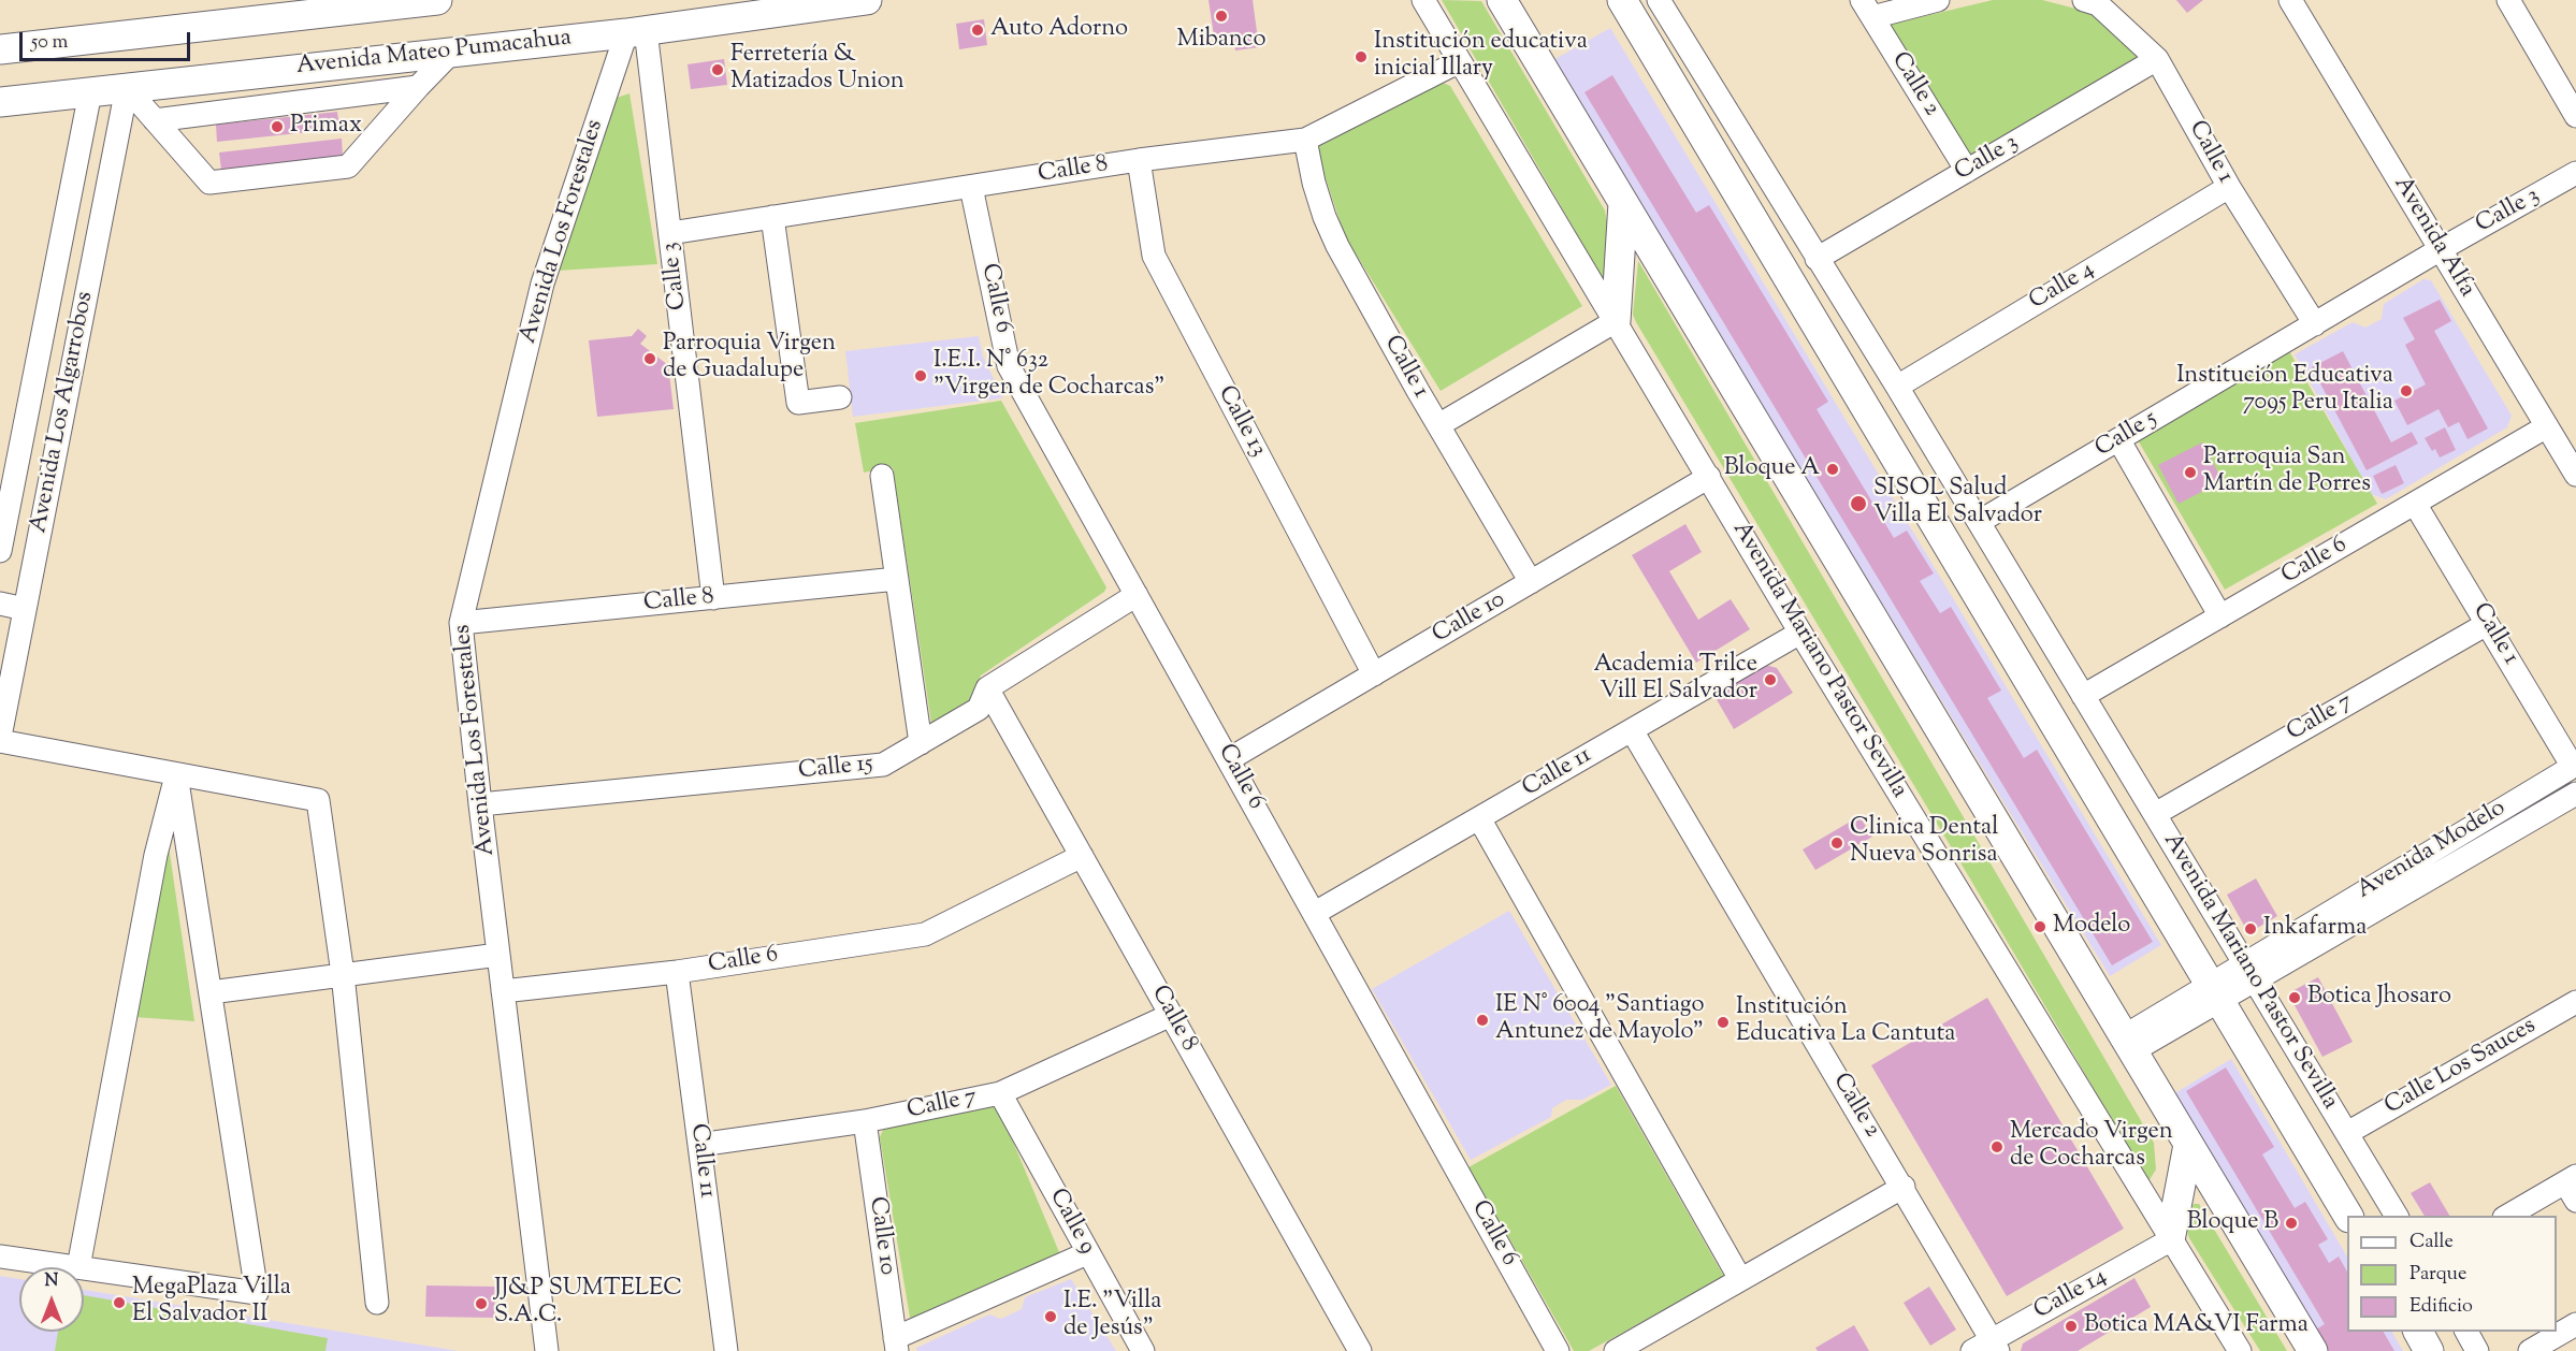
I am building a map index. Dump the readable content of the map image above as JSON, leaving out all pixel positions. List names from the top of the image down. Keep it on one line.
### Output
{"streets":{"main road":["Avenida Mateo Pumacahua","Avenida Mariano Pastor Sevilla"],"street":["Calle 2","Calle 1","Calle 3","Calle 8","Avenida Los Forestales","Avenida Alfa","Calle 4","Calle 6","Avenida Los Algarrobos","Calle 13","Calle 5","Calle 10","Calle 7","Calle 15","Calle 11","Avenida Modelo","Calle Los Sauces","Calle 9","Calle 14"]},"crossings":[["Avenida Mateo Pumacahua","Calle 3"],["Avenida Mateo Pumacahua","Avenida Los Forestales"],["Avenida Mateo Pumacahua","Avenida Los Algarrobos"],["Calle 2","Calle 3"],["Calle 2","Calle 11"],["Calle 2","Calle 14"],["Calle 1","Calle 3"],["Calle 1","Calle 8"],["Calle 1","Calle 4"],["Calle 1","Calle 6"],["Calle 1","Calle 5"],["Calle 1","Calle 10"],["Calle 1","Calle 7"],["Calle 1","Avenida Modelo"],["Calle 3","Calle 8"],["Calle 3","Avenida Los Forestales"],["Calle 3","Avenida Alfa"],["Calle 3","Calle 5"],["Calle 3","Avenida Mariano Pastor Sevilla"],["Calle 8","Avenida Los Forestales"],["Calle 8","Calle 6"],["Calle 8","Calle 13"],["Calle 8","Avenida Mariano Pastor Sevilla"],["Calle 8","Calle 7"],["Calle 8","Calle 15"],["Avenida Los Forestales","Calle 6"],["Avenida Los Forestales","Calle 15"],["Avenida Alfa","Calle 6"],["Avenida Alfa","Calle 5"],["Calle 4","Avenida Mariano Pastor Sevilla"],["Calle 6","Calle 10"],["Calle 6","Avenida Mariano Pastor Sevilla"],["Calle 6","Calle 15"],["Calle 6","Calle 11"],["Calle 13","Calle 10"],["Calle 5","Avenida Mariano Pastor Sevilla"],["Calle 10","Avenida Mariano Pastor Sevilla"],["Calle 10","Calle 7"],["Avenida Mariano Pastor Sevilla","Calle 7"],["Avenida Mariano Pastor Sevilla","Calle 11"],["Avenida Mariano Pastor Sevilla","Avenida Modelo"],["Avenida Mariano Pastor Sevilla","Calle Los Sauces"],["Avenida Mariano Pastor Sevilla","Calle 14"],["Calle 7","Calle 11"],["Calle 7","Calle 9"]],"places":["Mibanco","Auto Adorno","Institución educativa inicial Illary","Ferretería & Matizados Union","Primax","Parroquia Virgen de Guadalupe","I.E.I. N° 632 \"Virgen de Cocharcas\"","Institución Educativa 7095 Peru Italia","Bloque A","Parroquia San Martín de Porres","SISOL Salud Villa El Salvador","Academia Trilce Vill El Salvador","Clinica Dental Nueva Sonrisa","Modelo","Inkafarma","Botica Jhosaro","IE N° 6004 \"Santiago Antunez de Mayolo\"","Institución Educativa La Cantuta","Mercado Virgen de Cocharcas","Bloque B","MegaPlaza Villa El Salvador II","JJ&P SUMTELEC S.A.C.","I.E. \"Villa de Jesús\"","Botica MA&VI Farma"],"legend":["Calle","Parque","Edificio"],"scale_bar":"50 m","north":"top"}
